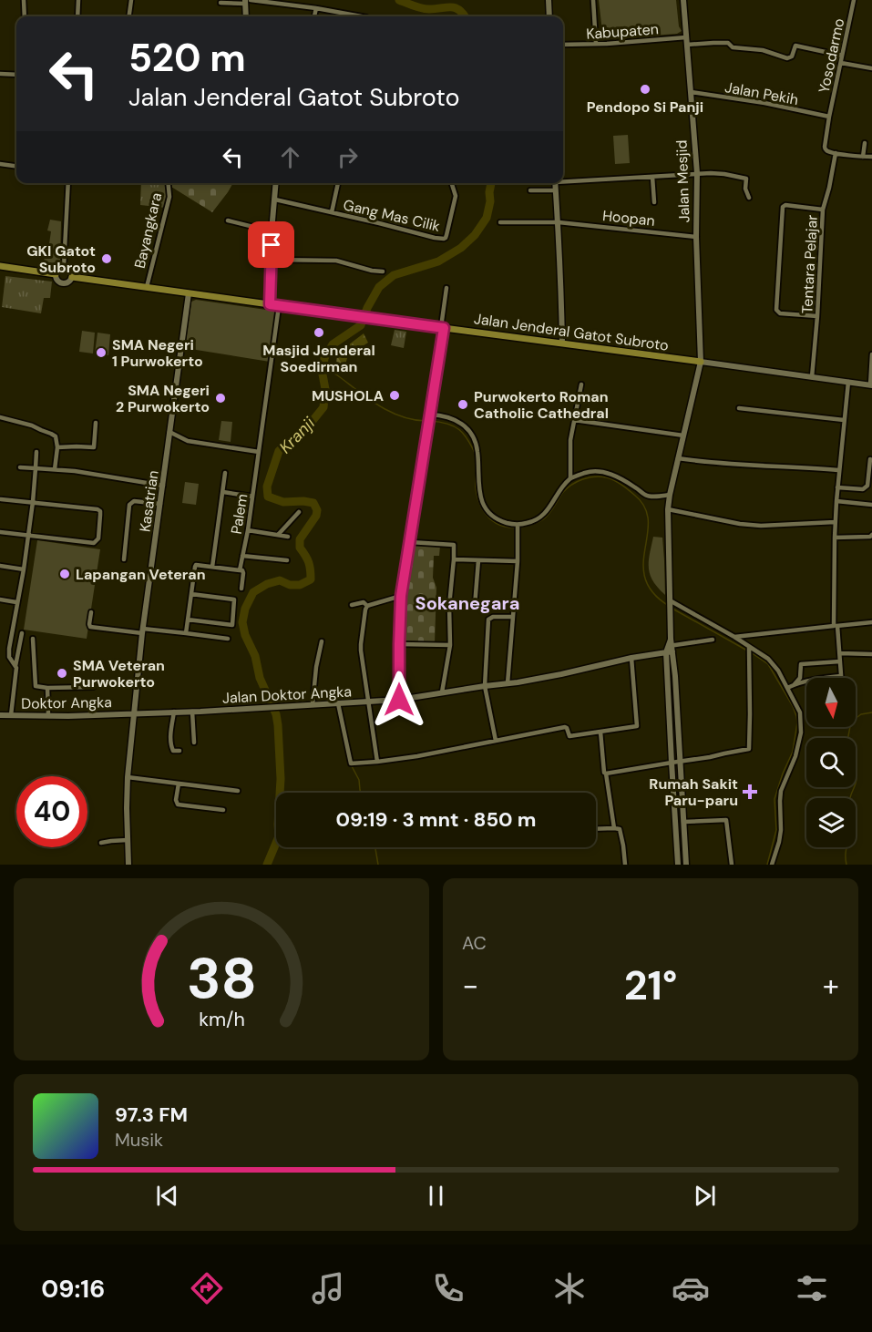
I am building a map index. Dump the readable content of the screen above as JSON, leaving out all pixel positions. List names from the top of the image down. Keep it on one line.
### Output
{"streets":{"main road":["Jalan Jenderal Gatot Subroto"],"street":["Kabupaten","Yosodarmo","Jalan Pekih","Jalan Mesjid","Gang Mas Cilik","Hoopan","Bayangkara","Tentara Pelajar","Kasatrian","Palem","Jalan Doktor Angka","Doktor Angka"]},"crossings":[["Kabupaten","Jalan Mesjid"],["Yosodarmo","Jalan Pekih"],["Yosodarmo","Tentara Pelajar"],["Jalan Pekih","Jalan Mesjid"],["Jalan Mesjid","Hoopan"],["Jalan Mesjid","Jalan Jenderal Gatot Subroto"],["Jalan Mesjid","Jalan Doktor Angka"],["Bayangkara","Jalan Jenderal Gatot Subroto"],["Tentara Pelajar","Jalan Jenderal Gatot Subroto"],["Jalan Jenderal Gatot Subroto","Kasatrian"],["Jalan Jenderal Gatot Subroto","Palem"],["Kasatrian","Jalan Doktor Angka"],["Kasatrian","Doktor Angka"],["Jalan Doktor Angka","Doktor Angka"]],"districts":["Sokanegara"],"water":["Kranji"],"places":{"other":["Pendopo Si Panji","GKI Gatot Subroto","Masjid Jenderal Soedirman","SMA Negeri 1 Purwokerto","MUSHOLA","SMA Negeri 2 Purwokerto","Purwokerto Roman Catholic Cathedral","Lapangan Veteran","SMA Veteran Purwokerto"],"health":["Rumah Sakit Paru-paru"]},"north":"bottom","page":{"turn":["520 m","Jalan Jenderal Gatot Subroto"],"limit":"40","trip":"09:19 · 3 mnt · 850 m","tile":"AC","heat":["−","21°","+"],"song":["97.3 FM","Musik"],"tabs":"09:16","gauge":["38","km/h"]}}
